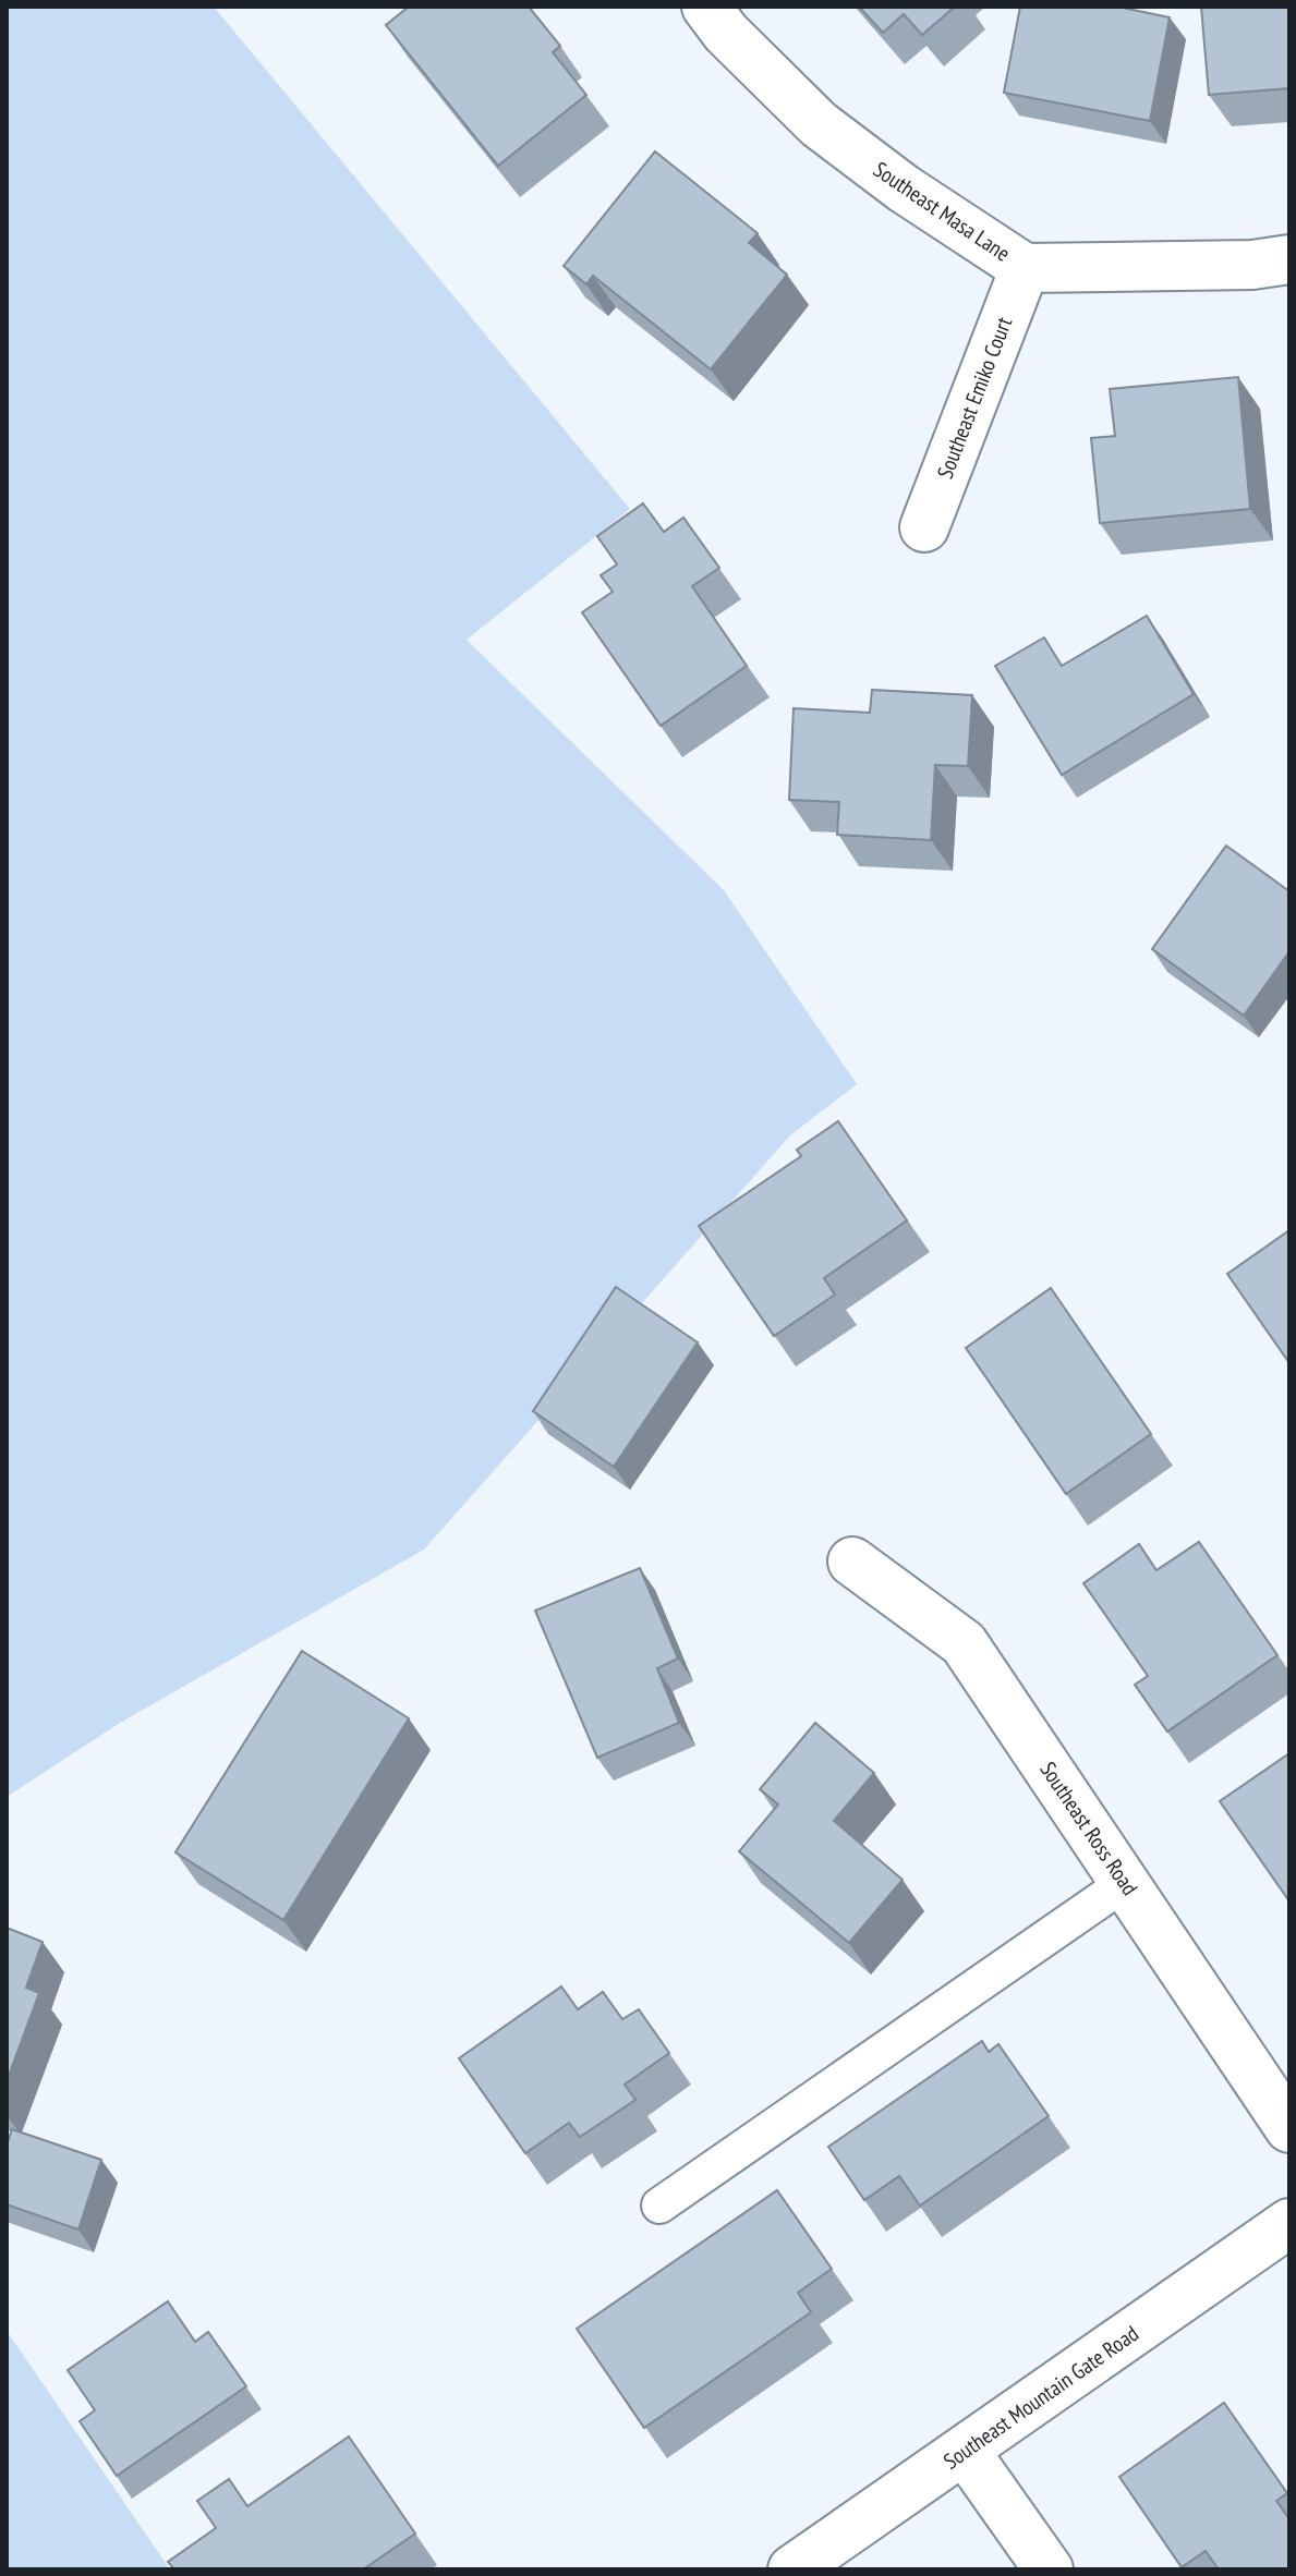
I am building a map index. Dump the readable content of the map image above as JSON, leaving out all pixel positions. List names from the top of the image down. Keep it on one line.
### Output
{"streets":{"street":["Southeast Masa Lane","Southeast Emiko Court","Southeast Ross Road","Southeast Mountain Gate Road"]},"crossings":[["Southeast Masa Lane","Southeast Emiko Court"]]}
